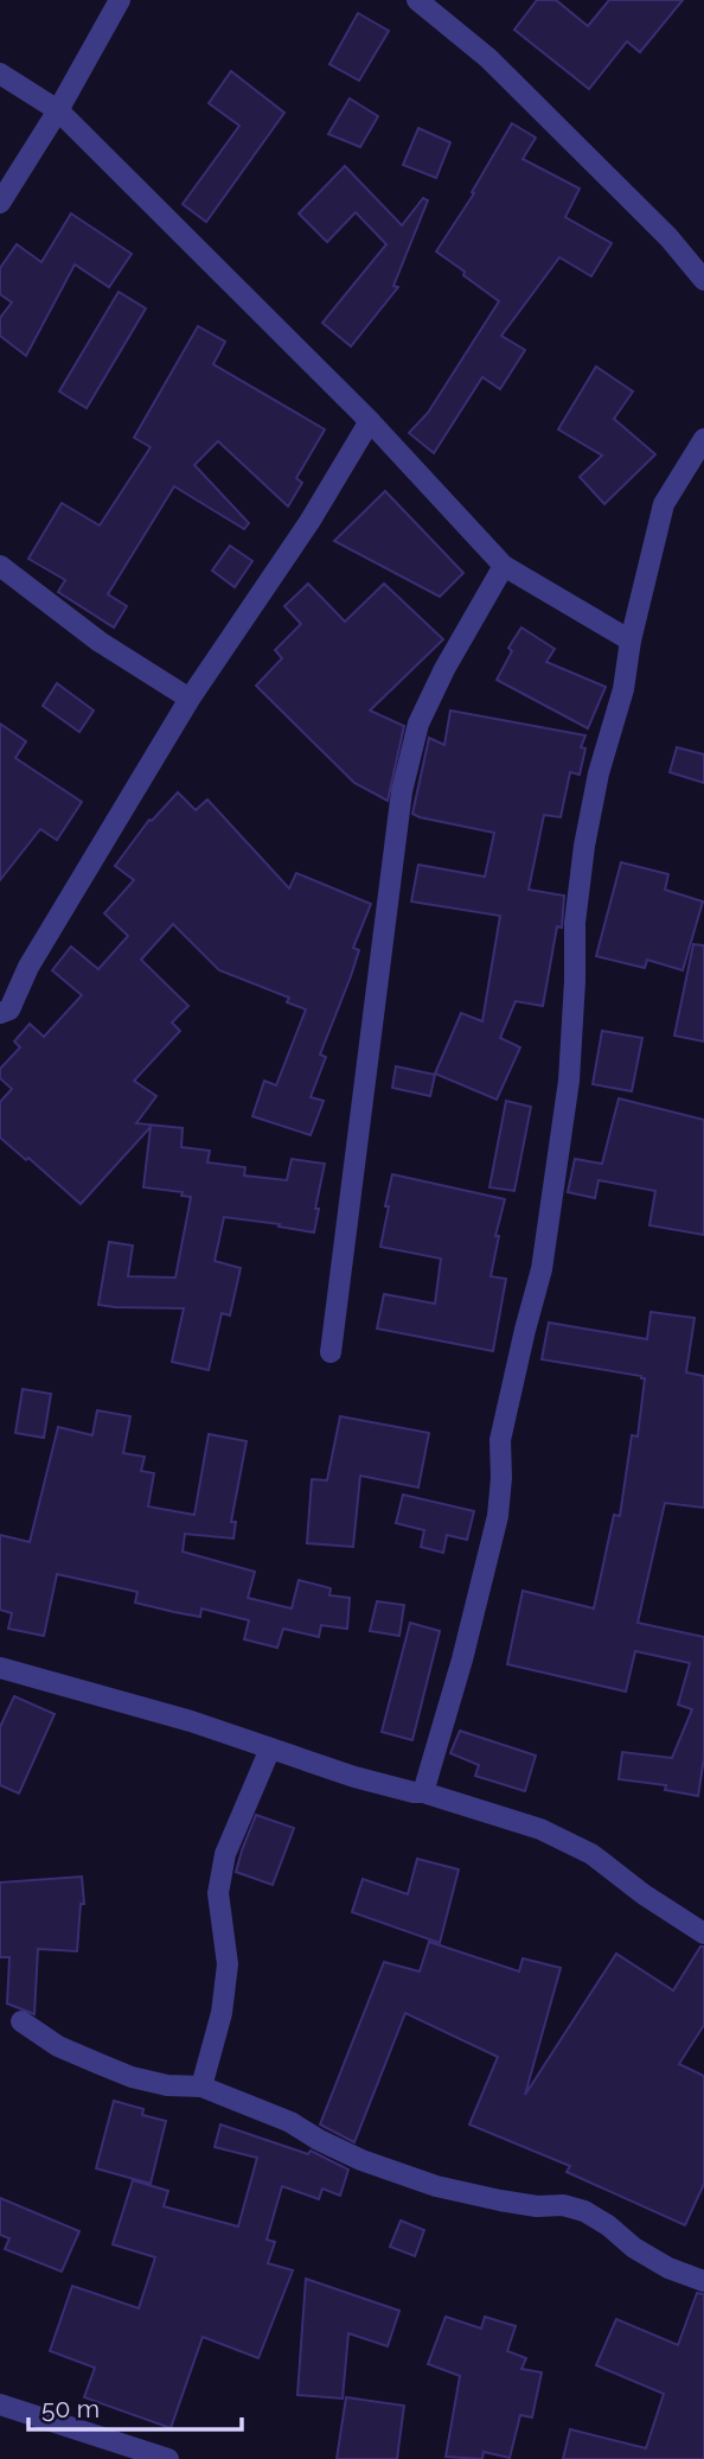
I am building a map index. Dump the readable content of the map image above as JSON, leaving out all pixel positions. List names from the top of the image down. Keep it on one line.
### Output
{"scale_bar":"50 m"}
